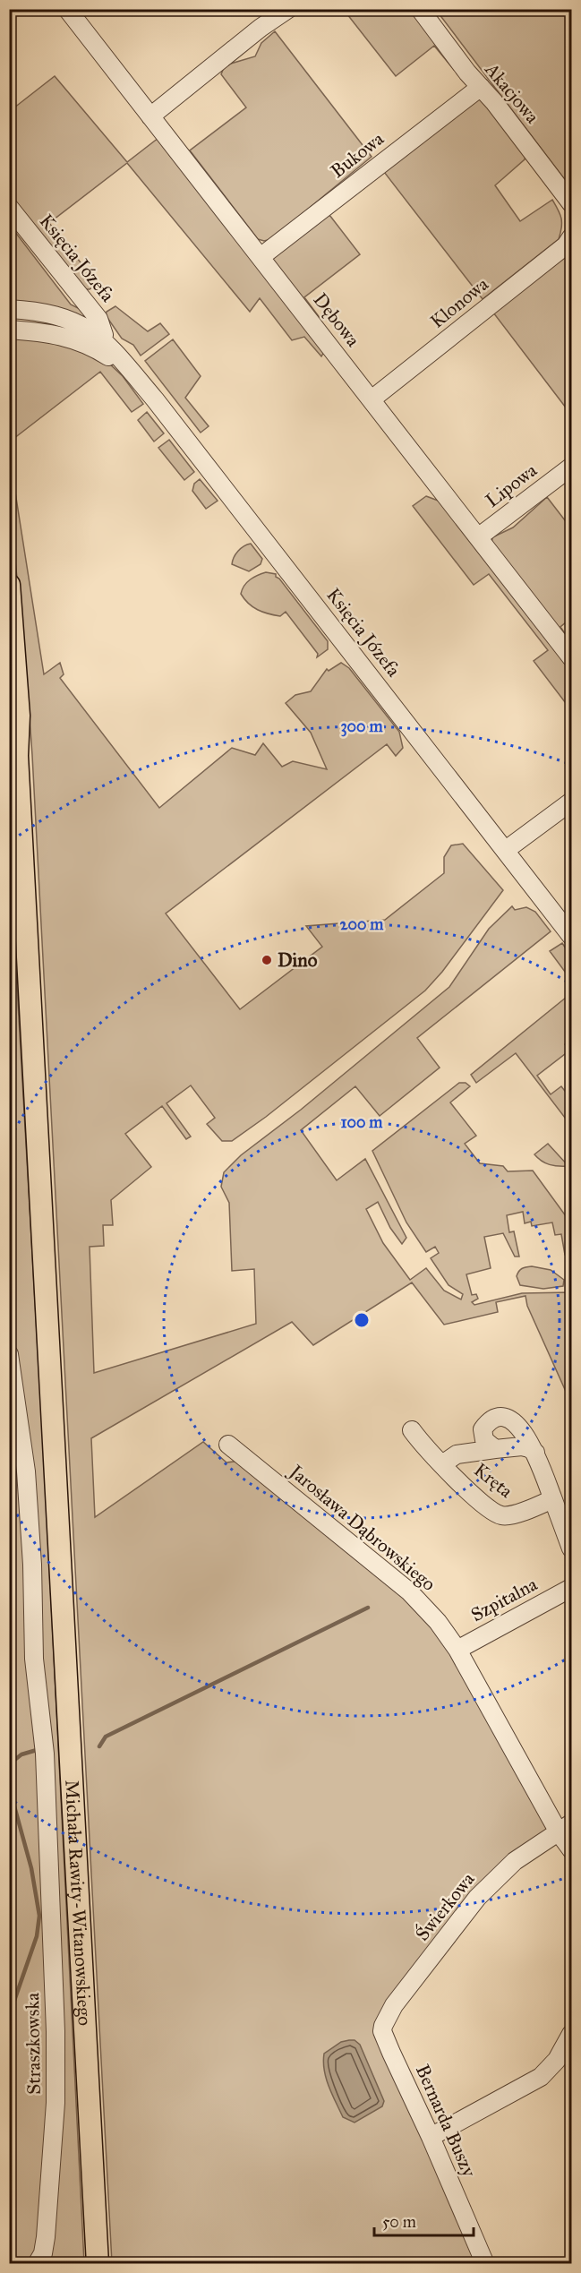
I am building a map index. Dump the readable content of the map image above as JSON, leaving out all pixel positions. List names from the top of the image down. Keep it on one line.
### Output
{"streets":{"main road":["Michała Rawity-Witanowskiego"],"street":["Akacjowa","Bukowa","Księcia Józefa","Klonowa","Dębowa","Lipowa","Kręta","Jarosława Dąbrowskiego","Szpitalna","Świerkowa","Straszkowska","Bernarda Buszy"]},"crossings":[["Akacjowa","Bukowa"],["Bukowa","Dębowa"],["Klonowa","Dębowa"],["Dębowa","Lipowa"],["Jarosława Dąbrowskiego","Szpitalna"],["Jarosława Dąbrowskiego","Świerkowa"],["Świerkowa","Bernarda Buszy"]],"places":["Dino"],"scale_bar":"50 m","rings":["300 m","200 m","100 m"]}
